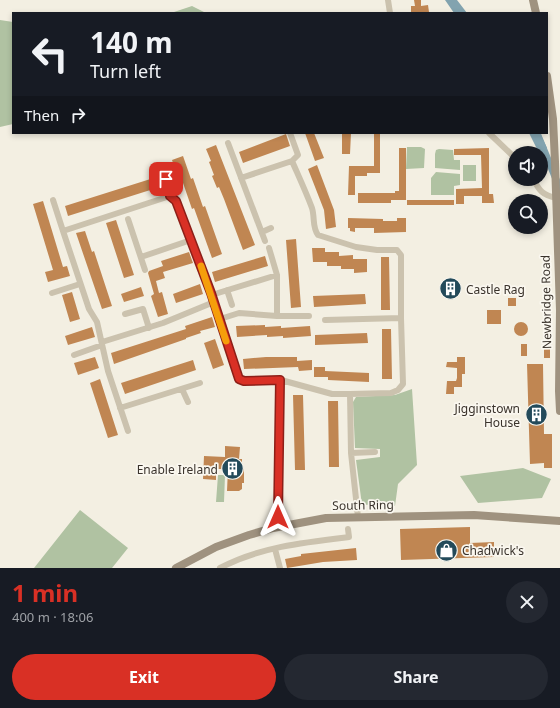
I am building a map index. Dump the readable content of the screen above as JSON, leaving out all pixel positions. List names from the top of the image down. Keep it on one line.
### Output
{"streets":{"main road":["Newbridge Road","South Ring"]},"places":{"building":["Castle Rag","Jigginstown House","Enable Ireland"],"shop":["Chadwick's"]},"page":{"turn":["140 m","Turn left"],"then":"Then","heading":["1 min","400 m · 18:06"],"buttons":["Exit","Share"]}}
